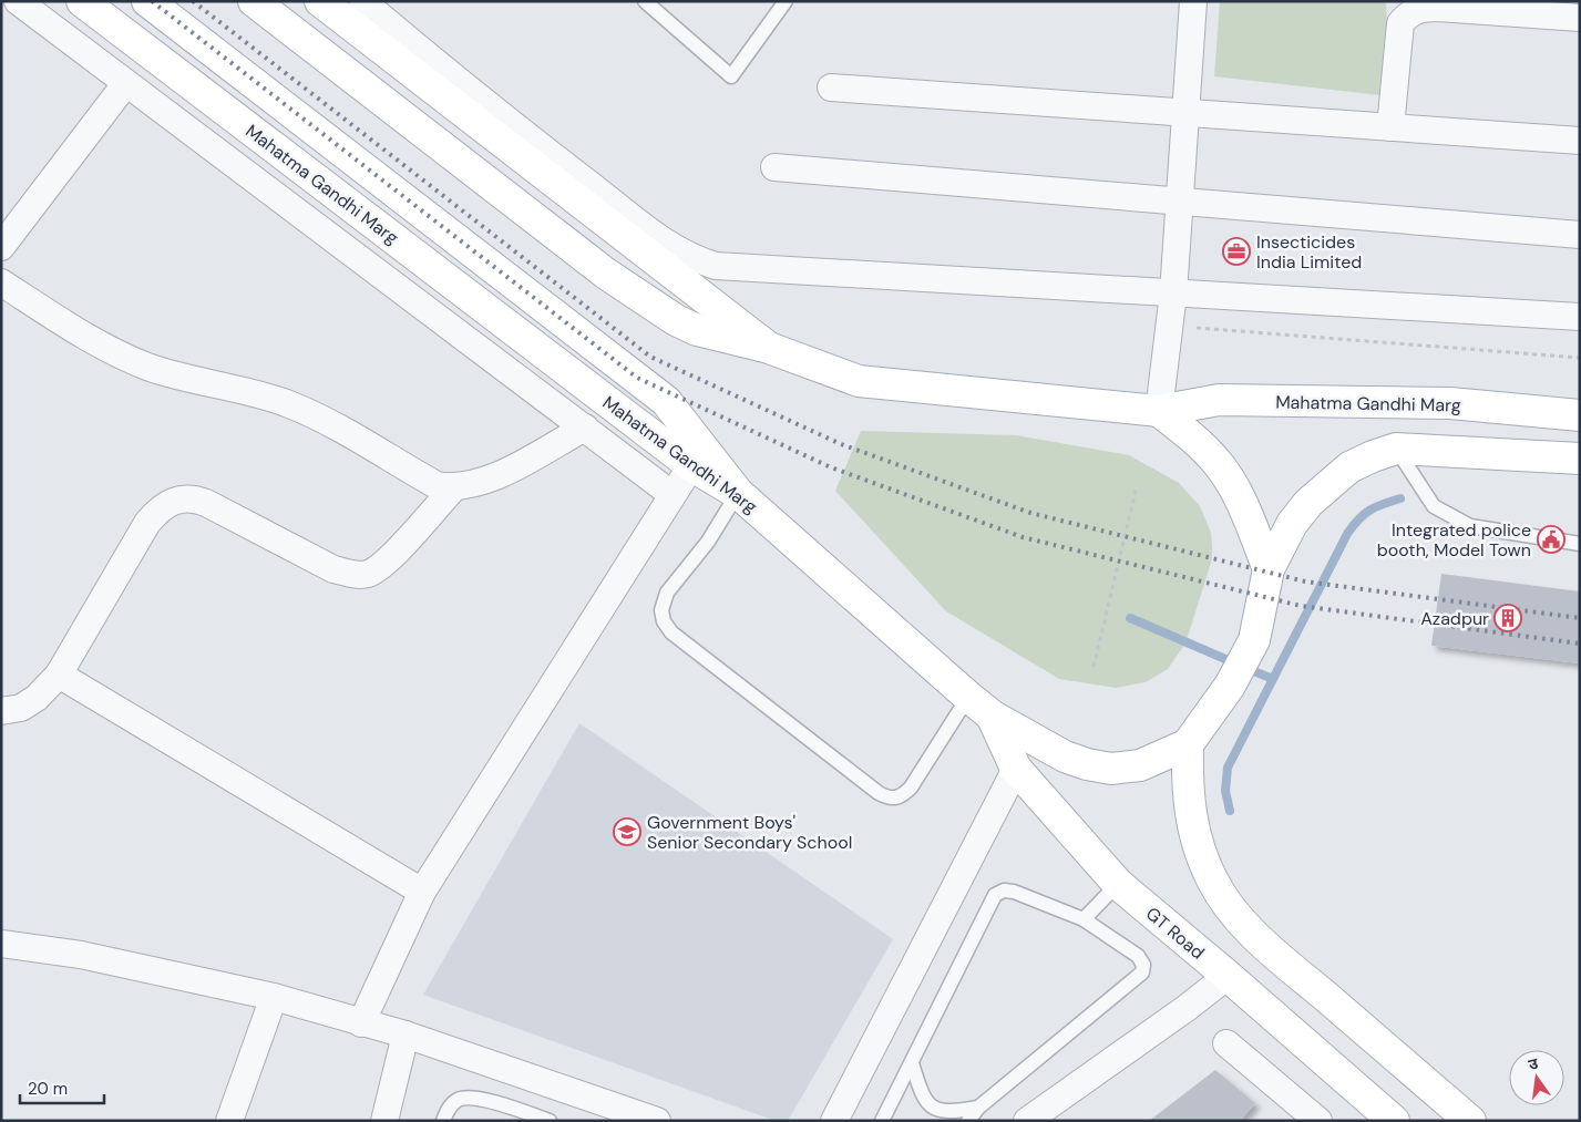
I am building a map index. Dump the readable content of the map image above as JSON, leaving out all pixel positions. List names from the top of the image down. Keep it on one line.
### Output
{"streets":{"main road":["Mahatma Gandhi Marg","GT Road"]},"crossings":[["Mahatma Gandhi Marg","GT Road"]],"places":{"office":["Insecticides India Limited"],"public building":["Integrated police booth, Model Town"],"building":["Azadpur"],"school or university":["Government Boys' Senior Secondary School"]},"scale_bar":"20 m","north":"top"}
